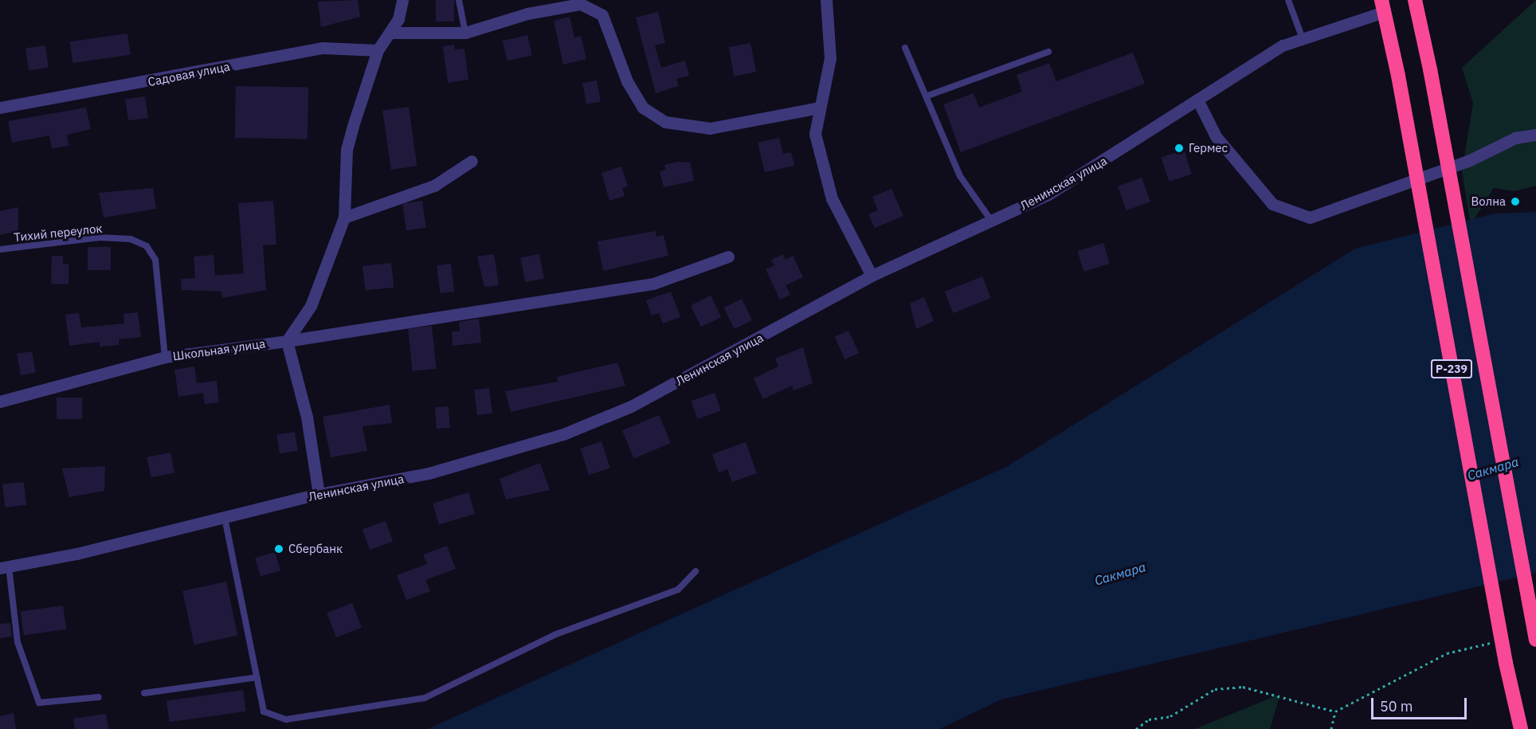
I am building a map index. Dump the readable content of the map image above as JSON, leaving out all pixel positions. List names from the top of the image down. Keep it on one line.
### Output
{"streets":{"highway":["Р-239"],"street":["Садовая улица","Ленинская улица","Школьная улица"],"lane":["Тихий переулок"]},"crossings":[["Ленинская улица","Р-239"],["Тихий переулок","Школьная улица"]],"water":["Сакмара"],"places":["Гермес","Волна","Сбербанк"],"scale_bar":"50 m"}
